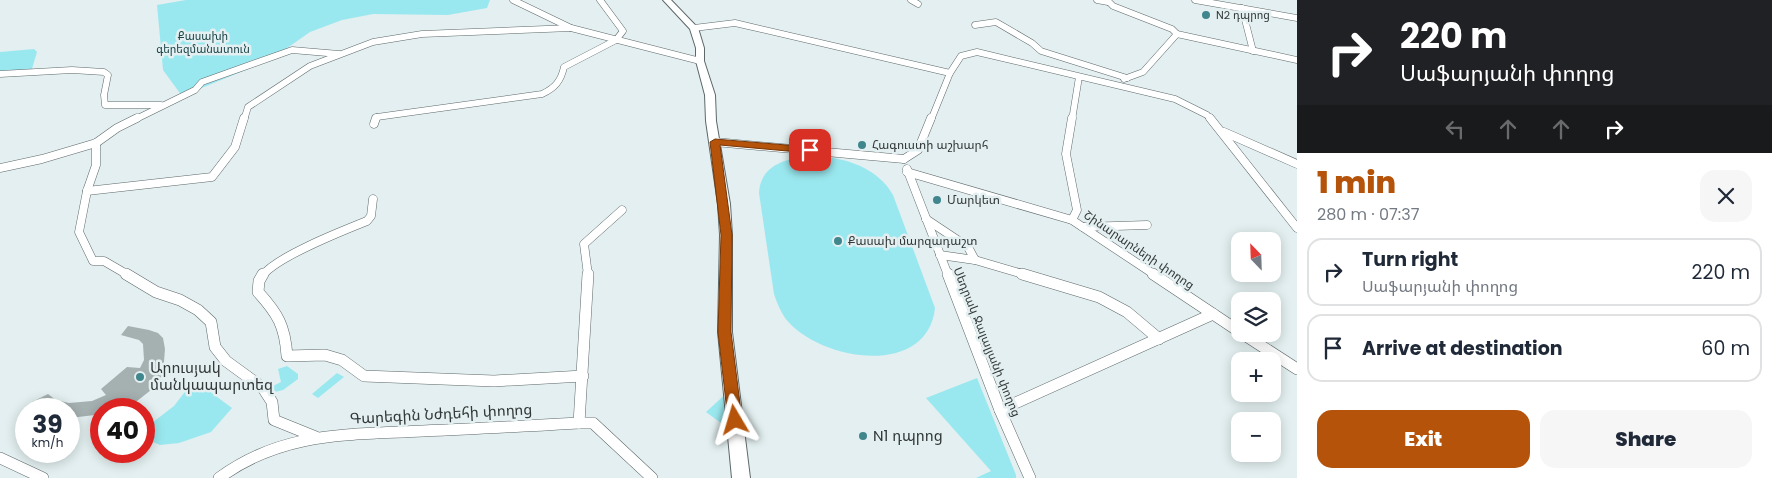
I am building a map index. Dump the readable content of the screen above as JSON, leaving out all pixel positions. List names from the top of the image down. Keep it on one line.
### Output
{"streets":{"street":["Շինարարների փողոց","Սեդրակ Ջալալյանի փողոց","Գարեգին Նժդեհի փողոց"]},"parks":["Քասախի գերեզմանատուն"],"places":["N2 դպրոց","Հագուստի աշխարհ","Մարկետ","Քասախ մարզադաշտ","Արուսյակ մանկապարտեզ","N1 դպրոց"],"north":"top left","page":{"turn":["220 m","Սաֆարյանի փողոց"],"heading":["1 min","280 m · 07:37"],"map_buttons":["+","−"],"list":[{"name":"Turn right","note":"Սաֆարյանի փողոց","value":"220 m"},{"name":"Arrive at destination","value":"60 m"}],"speed":"39 km/h","limit":"40","buttons":["Exit","Share"]}}
